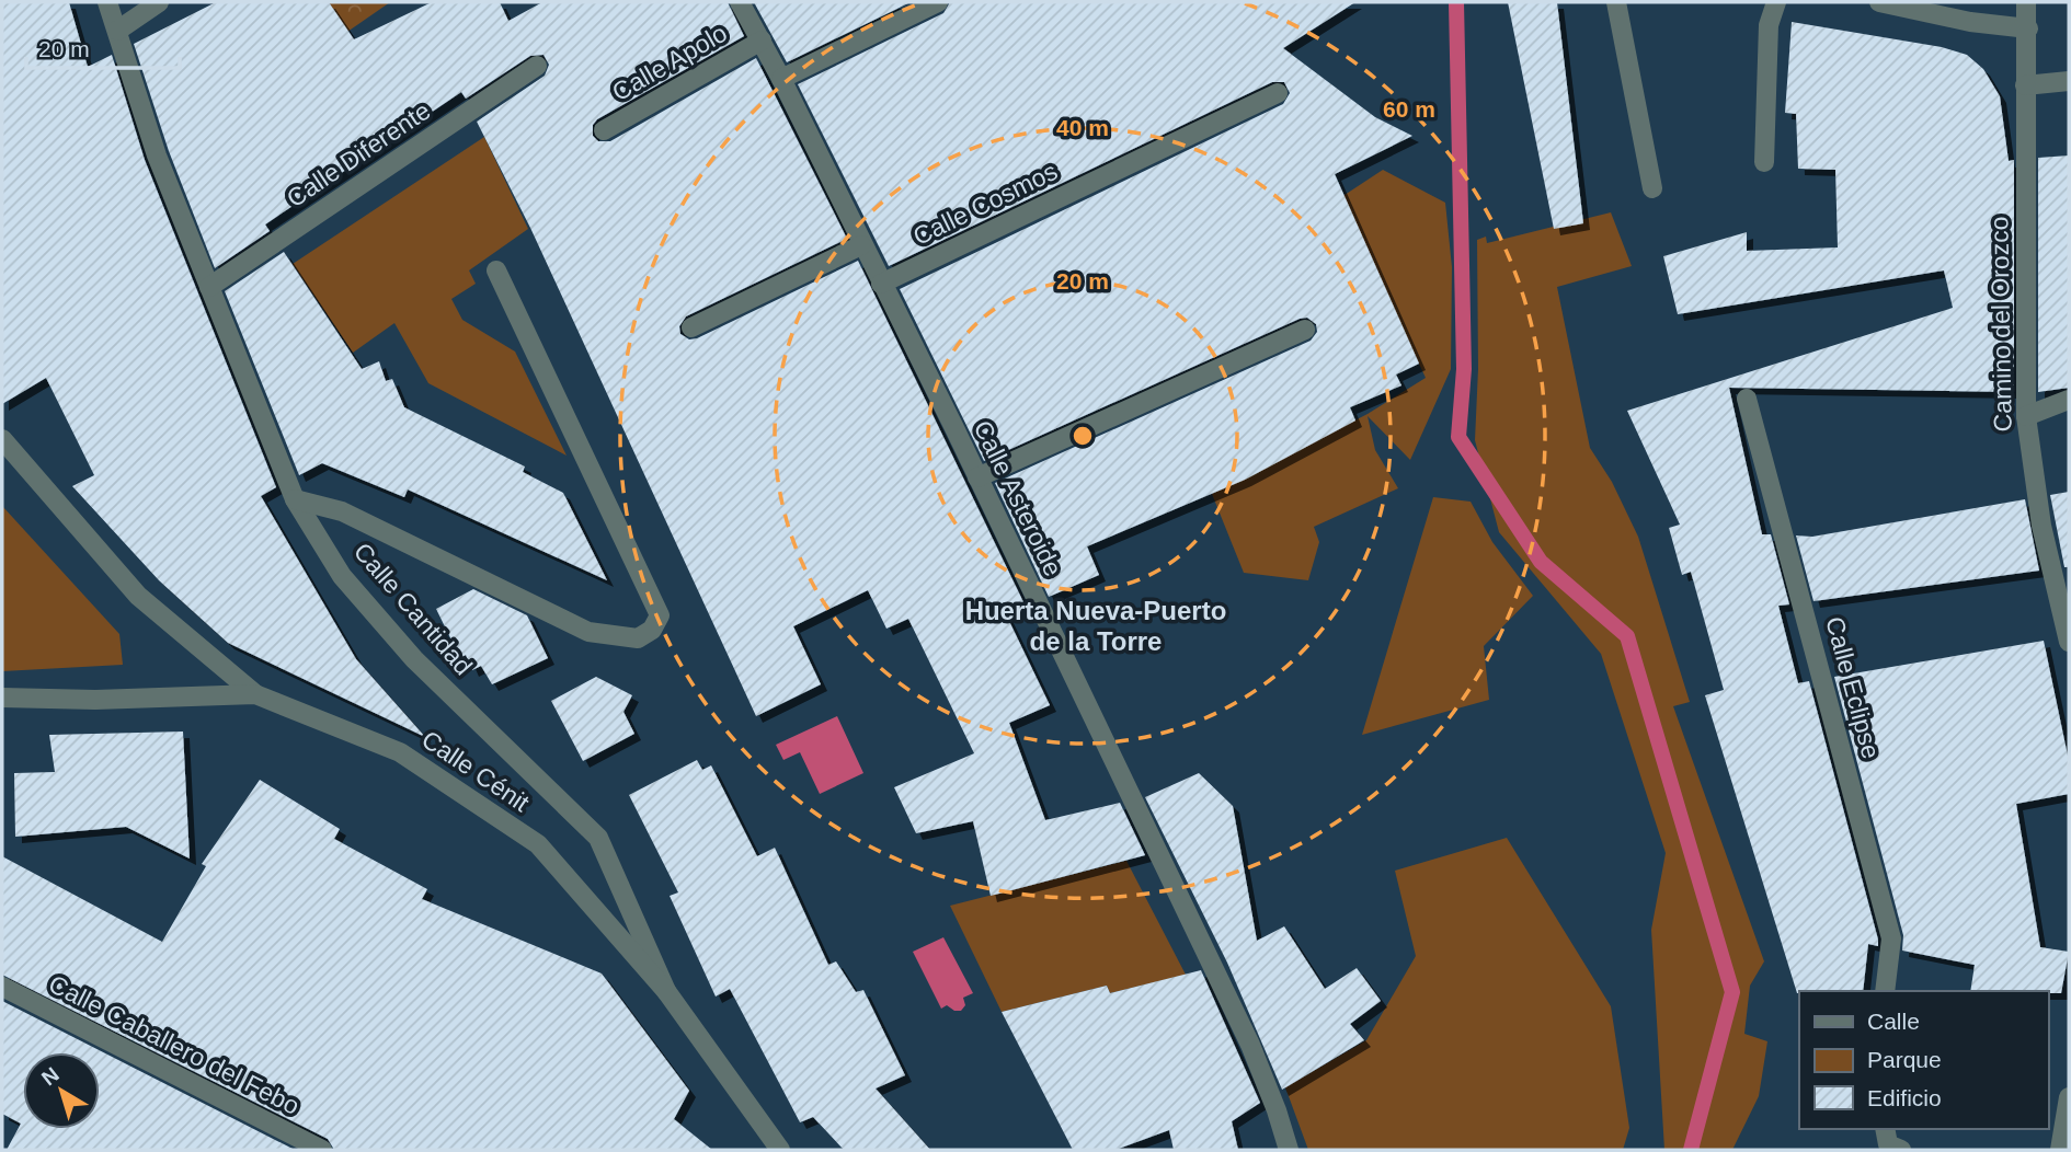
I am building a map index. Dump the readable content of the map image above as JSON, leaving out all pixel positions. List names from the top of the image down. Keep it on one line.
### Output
{"streets":{"street":["Calle Apolo","Calle Diferente","Calle Cosmos","Camino del Orozco","Calle Asteroide","Calle Cantidad","Calle Eclipse","Calle Cénit","Calle Caballero del Febo"]},"crossings":[["Calle Apolo","Calle Asteroide"],["Calle Diferente","Calle Cantidad"],["Calle Cosmos","Calle Asteroide"],["Calle Cantidad","Calle Cénit"]],"districts":["Huerta Nueva-Puerto de la Torre"],"legend":["Calle","Parque","Edificio"],"scale_bar":"20 m","north":"top left","rings":["60 m","40 m","20 m"]}
